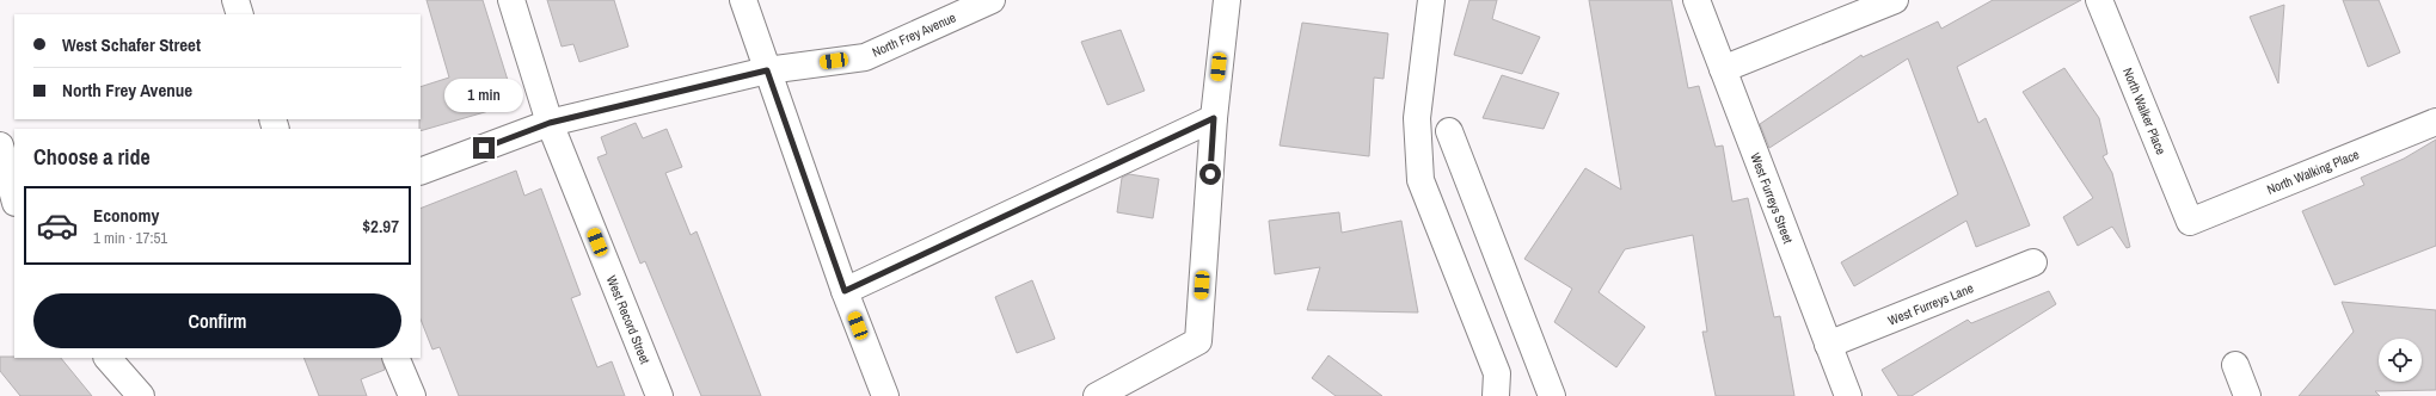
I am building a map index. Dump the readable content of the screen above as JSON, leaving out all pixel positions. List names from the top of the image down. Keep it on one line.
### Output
{"streets":{"street":["North Frey Avenue","North Walker Place","North Walking Place","West Furreys Street","West Furreys Lane","West Record Street"]},"crossings":[["North Frey Avenue","West Record Street"],["North Walker Place","North Walking Place"],["West Furreys Street","West Furreys Lane"]],"page":{"banner":["West Schafer Street","North Frey Avenue"],"bubble":"1 min","heading":"Choose a ride","list":[{"name":"Economy","note":"1 min · 17:51","value":"$2.97"}],"buttons":"Confirm"}}
